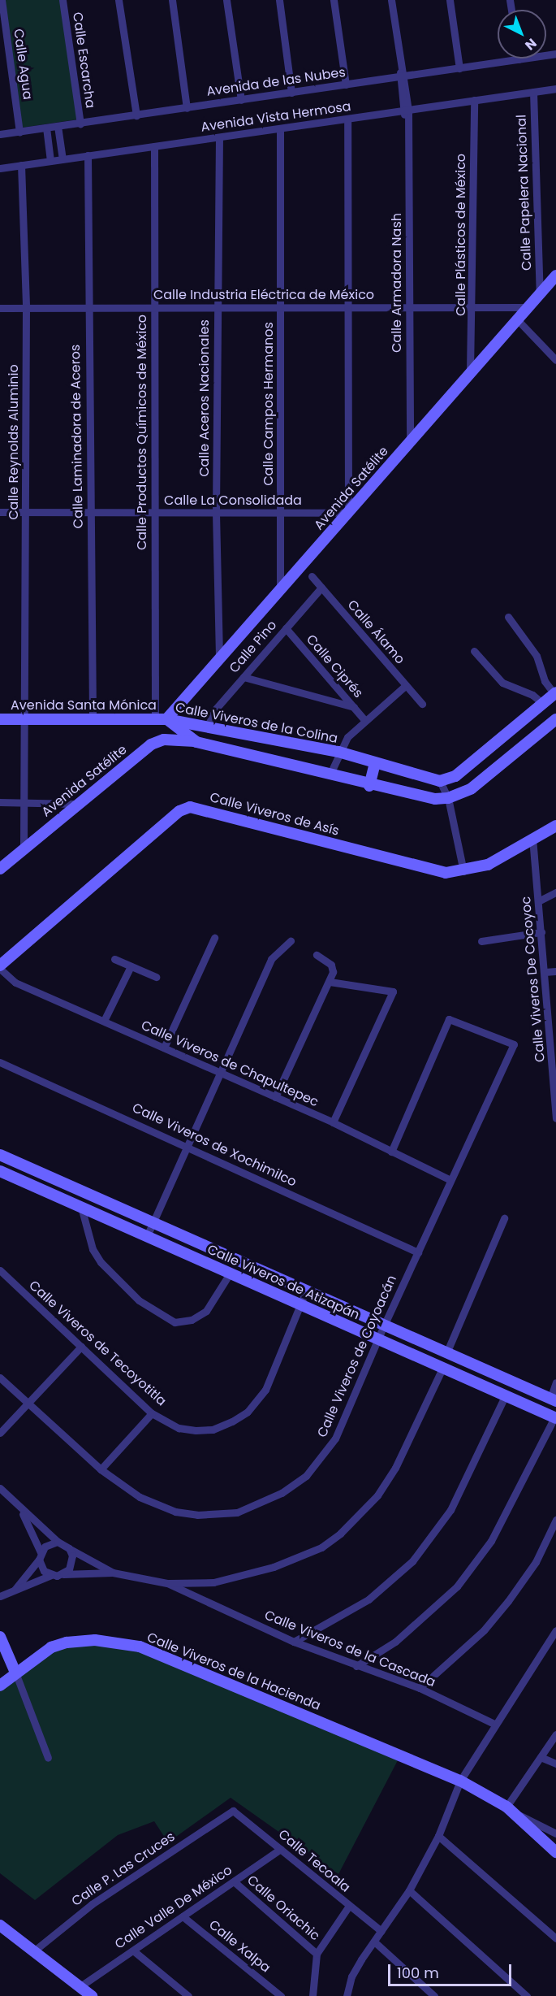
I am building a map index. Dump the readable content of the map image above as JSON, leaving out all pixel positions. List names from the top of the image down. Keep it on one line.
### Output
{"streets":{"street":["Calle Escarcha","Calle Agua","Avenida de las Nubes","Avenida Vista Hermosa","Calle Papelera Nacional","Calle Plásticos de México","Calle Armadora Nash","Calle Industria Eléctrica de México","Calle Aceros Nacionales","Calle Campos Hermanos","Calle Productos Químicos de México","Calle Laminadora de Aceros","Calle Reynolds Aluminio","Avenida Satélite","Calle La Consolidada","Calle Álamo","Calle Pino","Calle Ciprés","Avenida Santa Mónica","Calle Viveros de la Colina","Calle Viveros de Asís","Calle Viveros De Cocoyoc","Calle Viveros de Chapultepec","Calle Viveros de Xochimilco","Calle Viveros de Atizapán","Calle Viveros de Tecoyotitla","Calle Viveros de Coyoacán","Calle Viveros de la Cascada","Calle Viveros de la Hacienda","Calle Tecoala","Calle P. Las Cruces","Calle Valle De México","Calle Oriachic","Calle Xalpa"]},"crossings":[["Calle Escarcha","Avenida de las Nubes"],["Calle Agua","Avenida de las Nubes"],["Avenida de las Nubes","Calle Armadora Nash"],["Avenida Vista Hermosa","Calle Papelera Nacional"],["Avenida Vista Hermosa","Calle Plásticos de México"],["Avenida Vista Hermosa","Calle Armadora Nash"],["Avenida Vista Hermosa","Calle Aceros Nacionales"],["Avenida Vista Hermosa","Calle Campos Hermanos"],["Avenida Vista Hermosa","Calle Productos Químicos de México"],["Avenida Vista Hermosa","Calle Laminadora de Aceros"],["Avenida Vista Hermosa","Calle Reynolds Aluminio"],["Calle Papelera Nacional","Avenida Satélite"],["Calle Plásticos de México","Calle Industria Eléctrica de México"],["Calle Plásticos de México","Avenida Satélite"],["Calle Armadora Nash","Calle Industria Eléctrica de México"],["Calle Armadora Nash","Avenida Satélite"],["Calle Industria Eléctrica de México","Calle Aceros Nacionales"],["Calle Industria Eléctrica de México","Calle Campos Hermanos"],["Calle Industria Eléctrica de México","Calle Productos Químicos de México"],["Calle Industria Eléctrica de México","Calle Laminadora de Aceros"],["Calle Industria Eléctrica de México","Calle Reynolds Aluminio"],["Calle Industria Eléctrica de México","Avenida Satélite"],["Calle Aceros Nacionales","Avenida Satélite"],["Calle Aceros Nacionales","Calle La Consolidada"],["Calle Campos Hermanos","Avenida Satélite"],["Calle Campos Hermanos","Calle La Consolidada"],["Calle Productos Químicos de México","Avenida Satélite"],["Calle Productos Químicos de México","Calle La Consolidada"],["Calle Productos Químicos de México","Avenida Santa Mónica"],["Calle Productos Químicos de México","Calle Viveros de la Colina"],["Calle Laminadora de Aceros","Calle La Consolidada"],["Calle Laminadora de Aceros","Avenida Santa Mónica"],["Calle Reynolds Aluminio","Avenida Satélite"],["Calle Reynolds Aluminio","Calle La Consolidada"],["Calle Reynolds Aluminio","Avenida Santa Mónica"],["Avenida Satélite","Calle La Consolidada"],["Avenida Satélite","Avenida Santa Mónica"],["Avenida Satélite","Calle Viveros de la Colina"],["Calle Álamo","Calle Pino"],["Calle Pino","Calle Ciprés"],["Calle Pino","Calle Viveros de la Colina"],["Avenida Santa Mónica","Calle Viveros de la Colina"],["Calle Viveros de Asís","Calle Viveros De Cocoyoc"],["Calle Viveros de Asís","Calle Viveros de Chapultepec"],["Calle Viveros de Chapultepec","Calle Viveros de Coyoacán"],["Calle Viveros de Xochimilco","Calle Viveros de Coyoacán"],["Calle Viveros de Atizapán","Calle Viveros de Tecoyotitla"],["Calle Viveros de Atizapán","Calle Viveros de Coyoacán"],["Calle Tecoala","Calle P. Las Cruces"],["Calle Tecoala","Calle Valle De México"],["Calle Valle De México","Calle Oriachic"],["Calle Valle De México","Calle Xalpa"]],"scale_bar":"100 m","north":"bottom right"}
